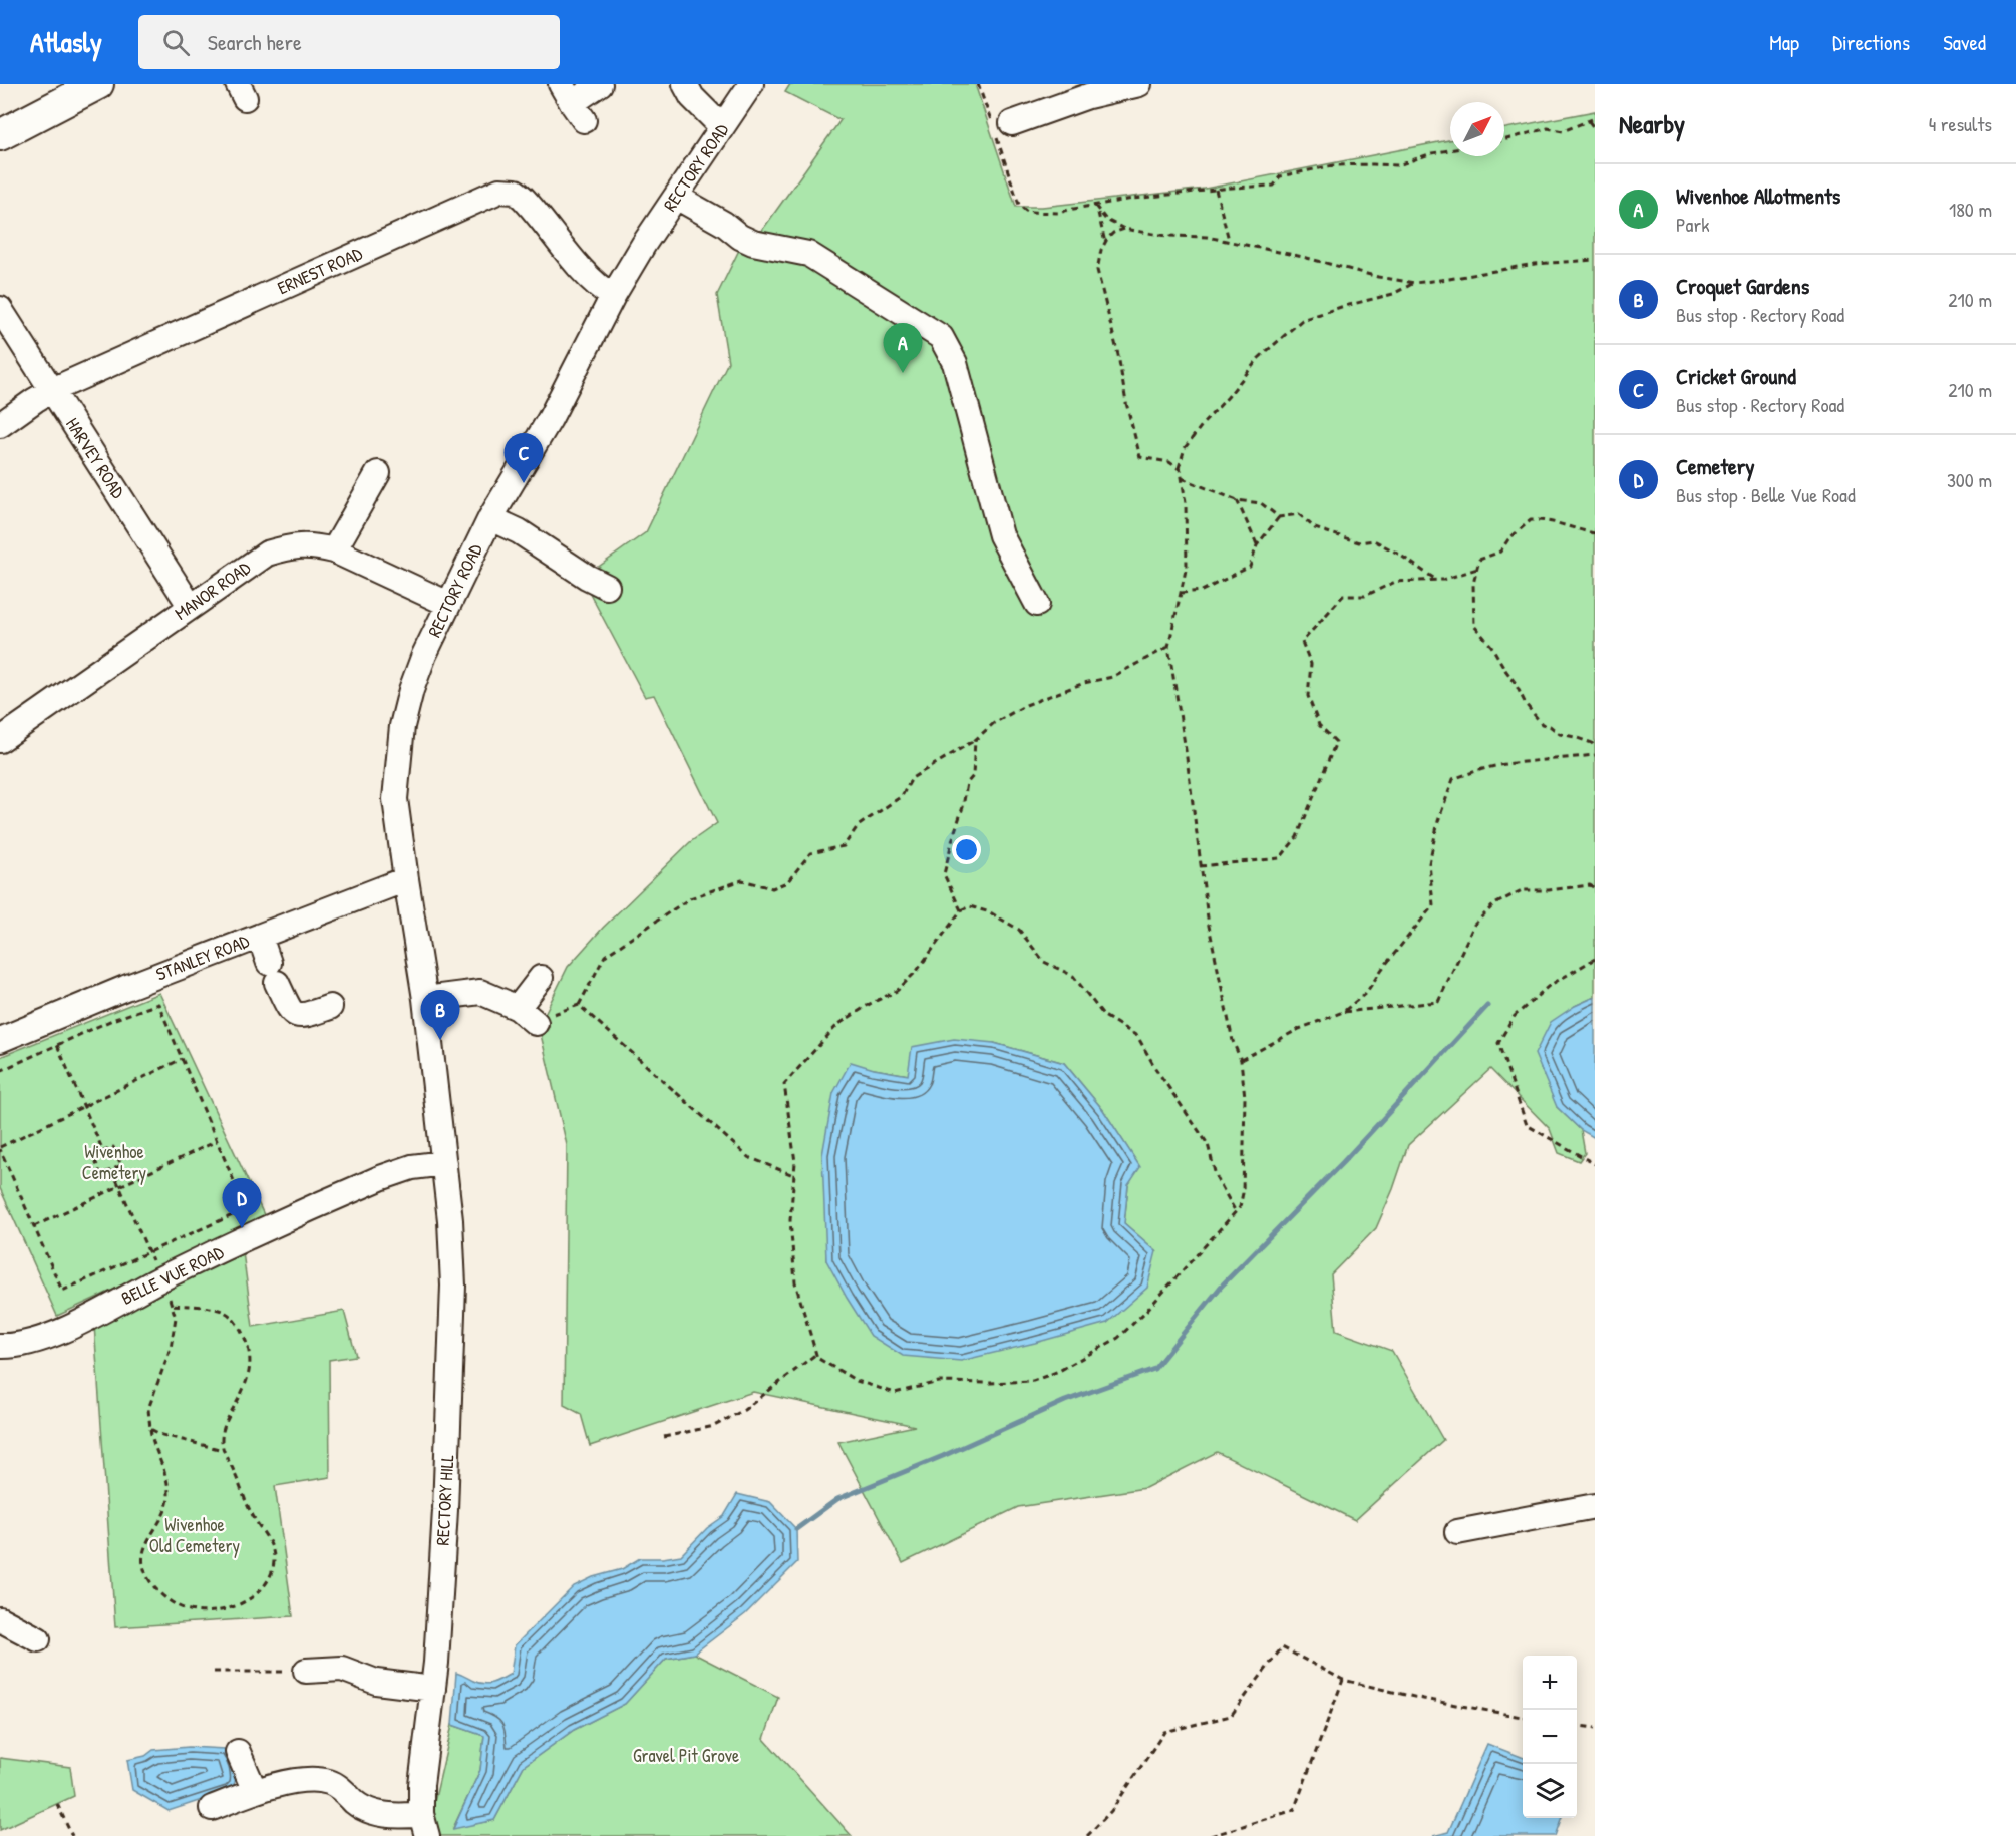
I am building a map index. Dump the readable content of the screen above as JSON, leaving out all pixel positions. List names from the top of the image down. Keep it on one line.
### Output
{"streets":{"street":["RECTORY ROAD","ERNEST ROAD","HARVEY ROAD","MANOR ROAD","STANLEY ROAD","BELLE VUE ROAD","RECTORY HILL"]},"crossings":[["RECTORY ROAD","ERNEST ROAD"],["RECTORY ROAD","MANOR ROAD"],["RECTORY ROAD","STANLEY ROAD"],["RECTORY ROAD","BELLE VUE ROAD"],["RECTORY ROAD","RECTORY HILL"],["ERNEST ROAD","HARVEY ROAD"],["HARVEY ROAD","MANOR ROAD"],["BELLE VUE ROAD","RECTORY HILL"]],"parks":["Wivenhoe Cemetery","Wivenhoe Old Cemetery","Gravel Pit Grove"],"north":"top right","page":{"header":"Atlasly","search":"Search here","nav":["Map","Directions","Saved"],"heading":["Nearby","4 results"],"list":[{"mark":"A","name":"Wivenhoe Allotments","note":"Park","value":"180 m"},{"mark":"B","name":"Croquet Gardens","note":"Bus stop · Rectory Road","value":"210 m"},{"mark":"C","name":"Cricket Ground","note":"Bus stop · Rectory Road","value":"210 m"},{"mark":"D","name":"Cemetery","note":"Bus stop · Belle Vue Road","value":"300 m"}],"pins":["A","C","B","D"],"map_buttons":["+","−"]}}
